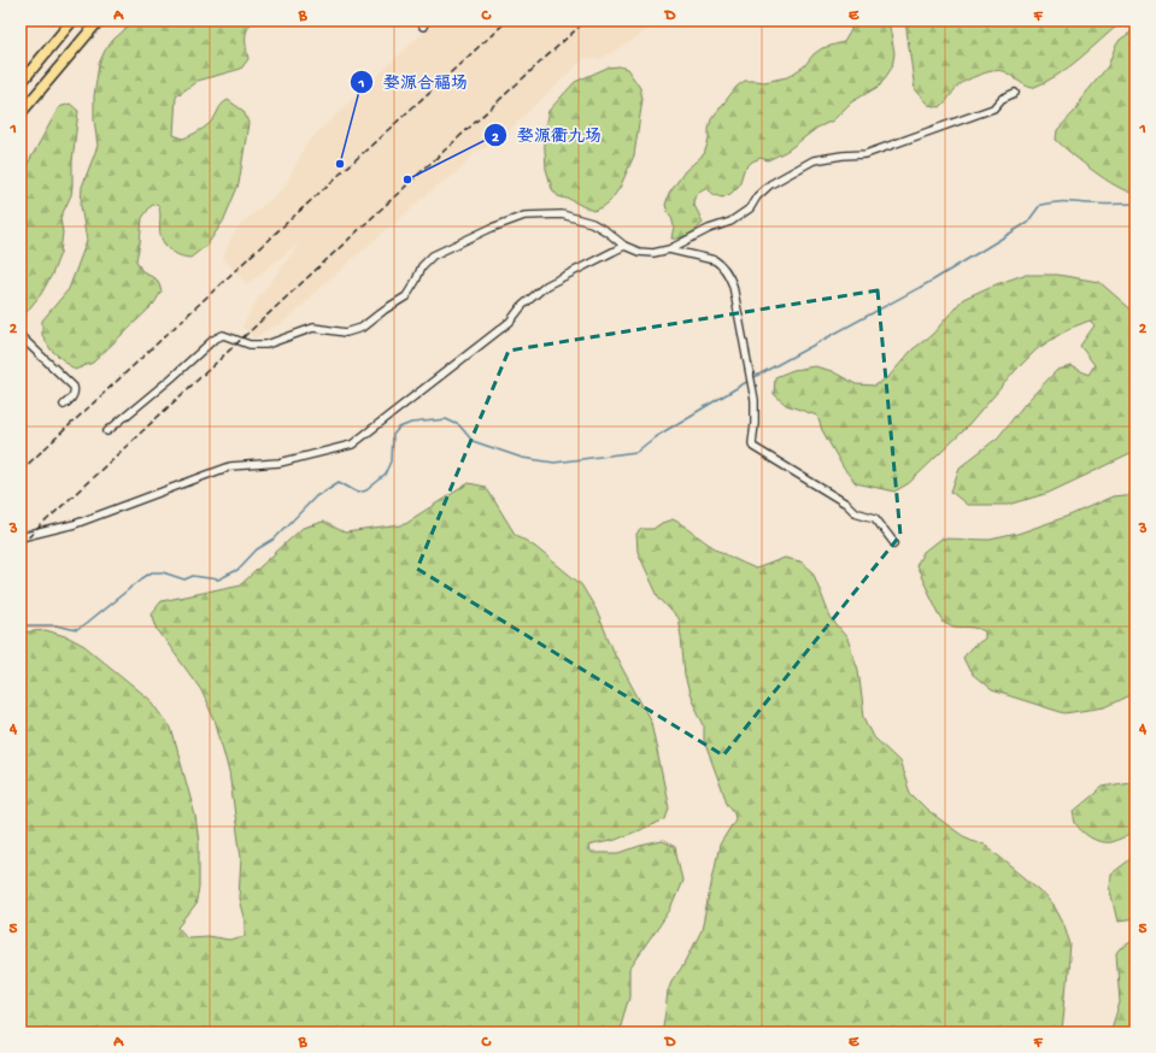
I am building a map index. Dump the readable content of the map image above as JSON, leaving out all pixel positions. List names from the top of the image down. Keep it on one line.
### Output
{"places":["婺源合福场","婺源衢九场"],"grid":{"columns":["A","B","C","D","E","F"],"rows":["1","2","3","4","5"]}}
